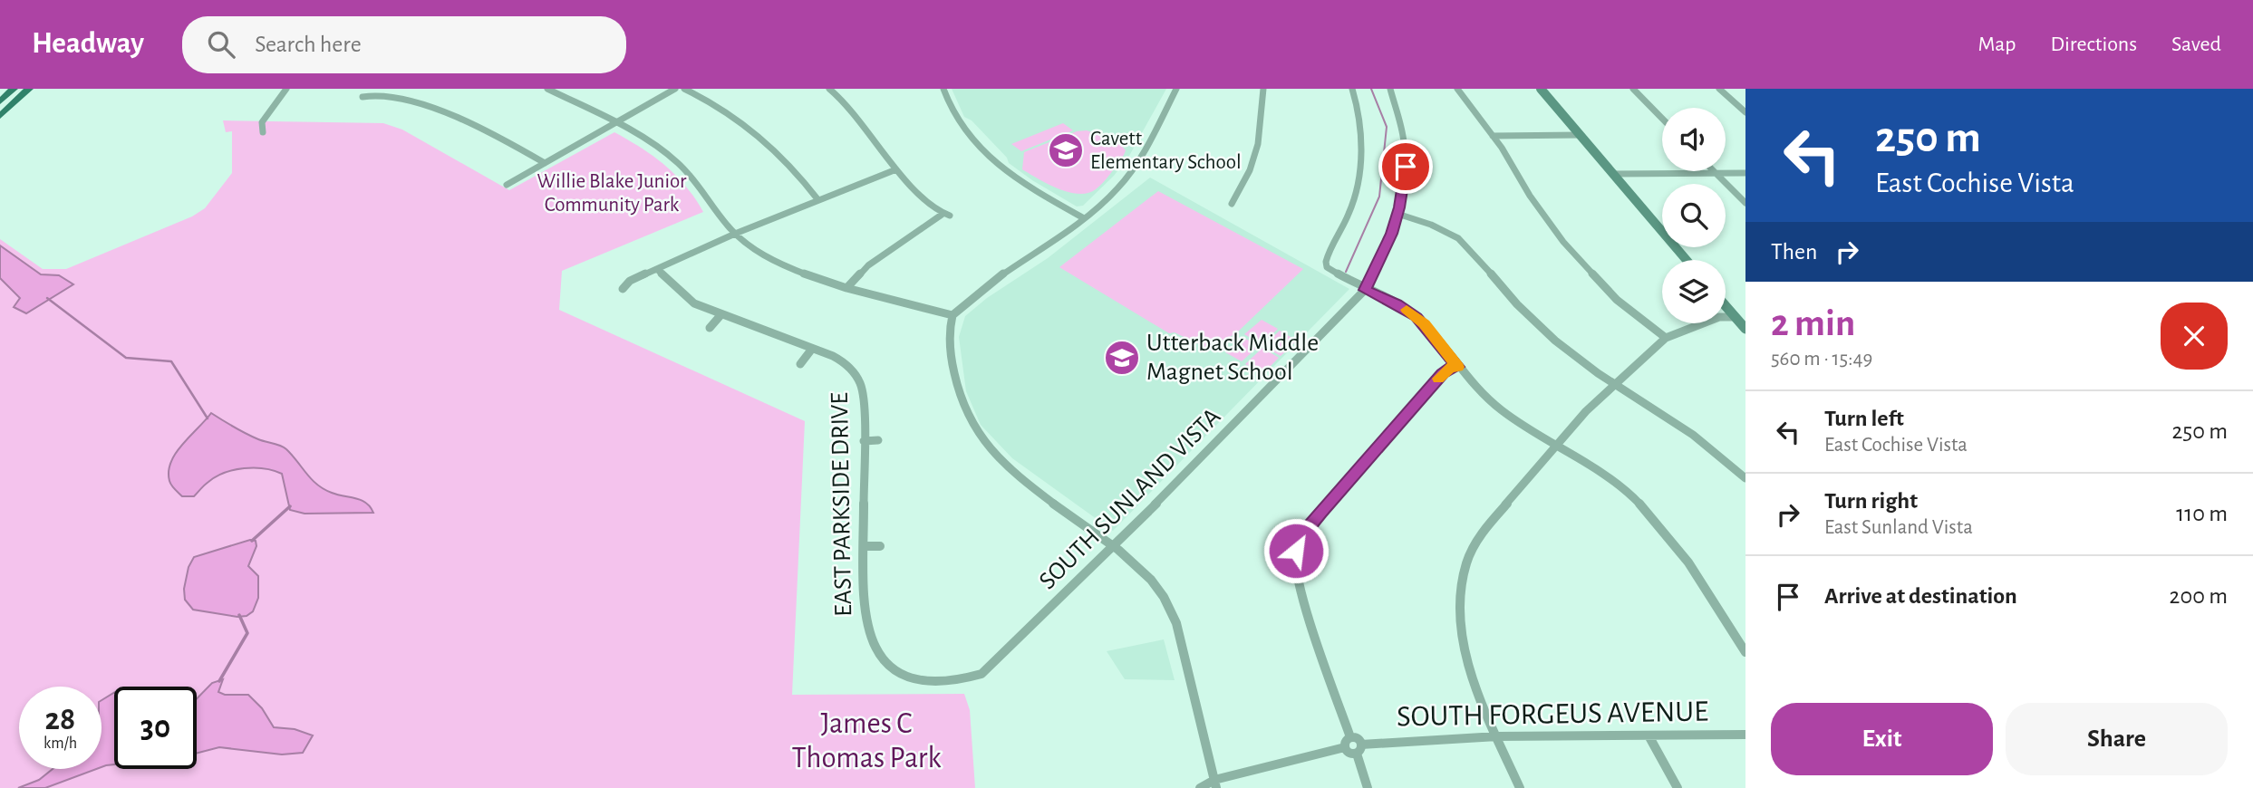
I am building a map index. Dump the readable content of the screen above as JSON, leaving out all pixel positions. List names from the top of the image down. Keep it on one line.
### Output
{"streets":{"street":["SOUTH SUNLAND VISTA","EAST PARKSIDE DRIVE","SOUTH FORGEUS AVENUE"]},"crossings":[["SOUTH SUNLAND VISTA","EAST PARKSIDE DRIVE"]],"parks":["Willie Blake Junior Community Park","James C Thomas Park"],"places":{"school or university":["Cavett Elementary School","Utterback Middle Magnet School"]},"page":{"header":"Headway","search":"Search here","nav":["Map","Directions","Saved"],"turn":["250 m","East Cochise Vista"],"then":"Then","heading":["2 min","560 m · 15:49"],"list":[{"name":"Turn left","note":"East Cochise Vista","value":"250 m"},{"name":"Turn right","note":"East Sunland Vista","value":"110 m"},{"name":"Arrive at destination","value":"200 m"}],"speed":"28 km/h","limit":"30","buttons":["Exit","Share"]}}
